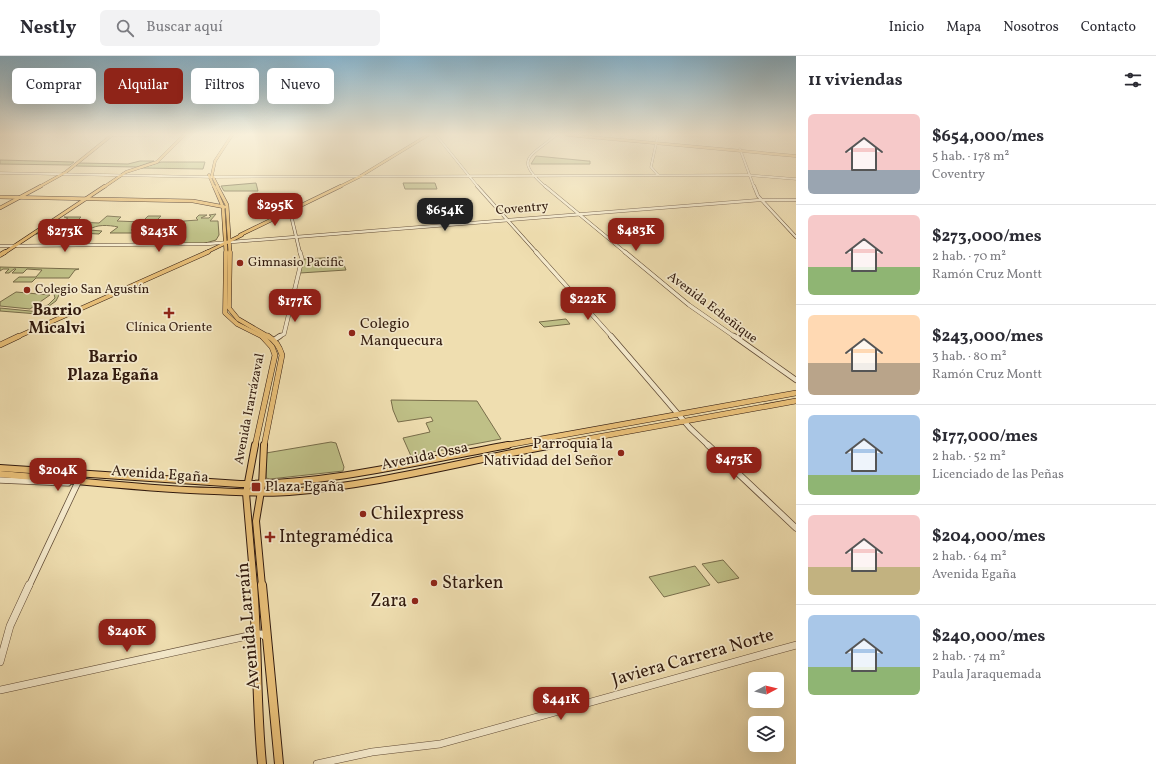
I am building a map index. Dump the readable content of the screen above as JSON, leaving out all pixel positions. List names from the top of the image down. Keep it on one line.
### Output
{"streets":{"main road":["Avenida Irarrázaval","Avenida Ossa","Avenida Egaña","Avenida Larraín"],"street":["Coventry","Avenida Echeñique","Javiera Carrera Norte"]},"crossings":[["Coventry","Avenida Echeñique"],["Avenida Irarrázaval","Avenida Ossa"],["Avenida Irarrázaval","Avenida Egaña"],["Avenida Irarrázaval","Avenida Larraín"],["Avenida Ossa","Avenida Egaña"],["Avenida Ossa","Avenida Larraín"],["Avenida Egaña","Avenida Larraín"]],"districts":["Barrio Micalvi","Barrio Plaza Egaña"],"places":{"other":["Gimnasio Pacific","Colegio San Agustín","Colegio Manquecura","Parroquia la Natividad del Señor","Chilexpress","Starken","Zara"],"health":["Clínica Oriente","Integramédica"],"transit":["Plaza Egaña"]},"north":"right","page":{"header":"Nestly","search":"Buscar aquí","nav":["Inicio","Mapa","Nosotros","Contacto"],"heading":"11 viviendas","chip":["Comprar","Alquilar","Filtros","Nuevo"],"list":[{"name":"$654,000/mes","note":"5 hab. · 178 m² · Coventry"},{"name":"$273,000/mes","note":"2 hab. · 70 m² · Ramón Cruz Montt"},{"name":"$243,000/mes","note":"3 hab. · 80 m² · Ramón Cruz Montt"},{"name":"$177,000/mes","note":"2 hab. · 52 m² · Licenciado de las Peñas"},{"name":"$204,000/mes","note":"2 hab. · 64 m² · Avenida Egaña"},{"name":"$240,000/mes","note":"2 hab. · 74 m² · Paula Jaraquemada"}],"price":["$295K","$654K","$483K","$273K","$243K","$222K","$177K","$473K","$204K","$240K","$441K"]}}
